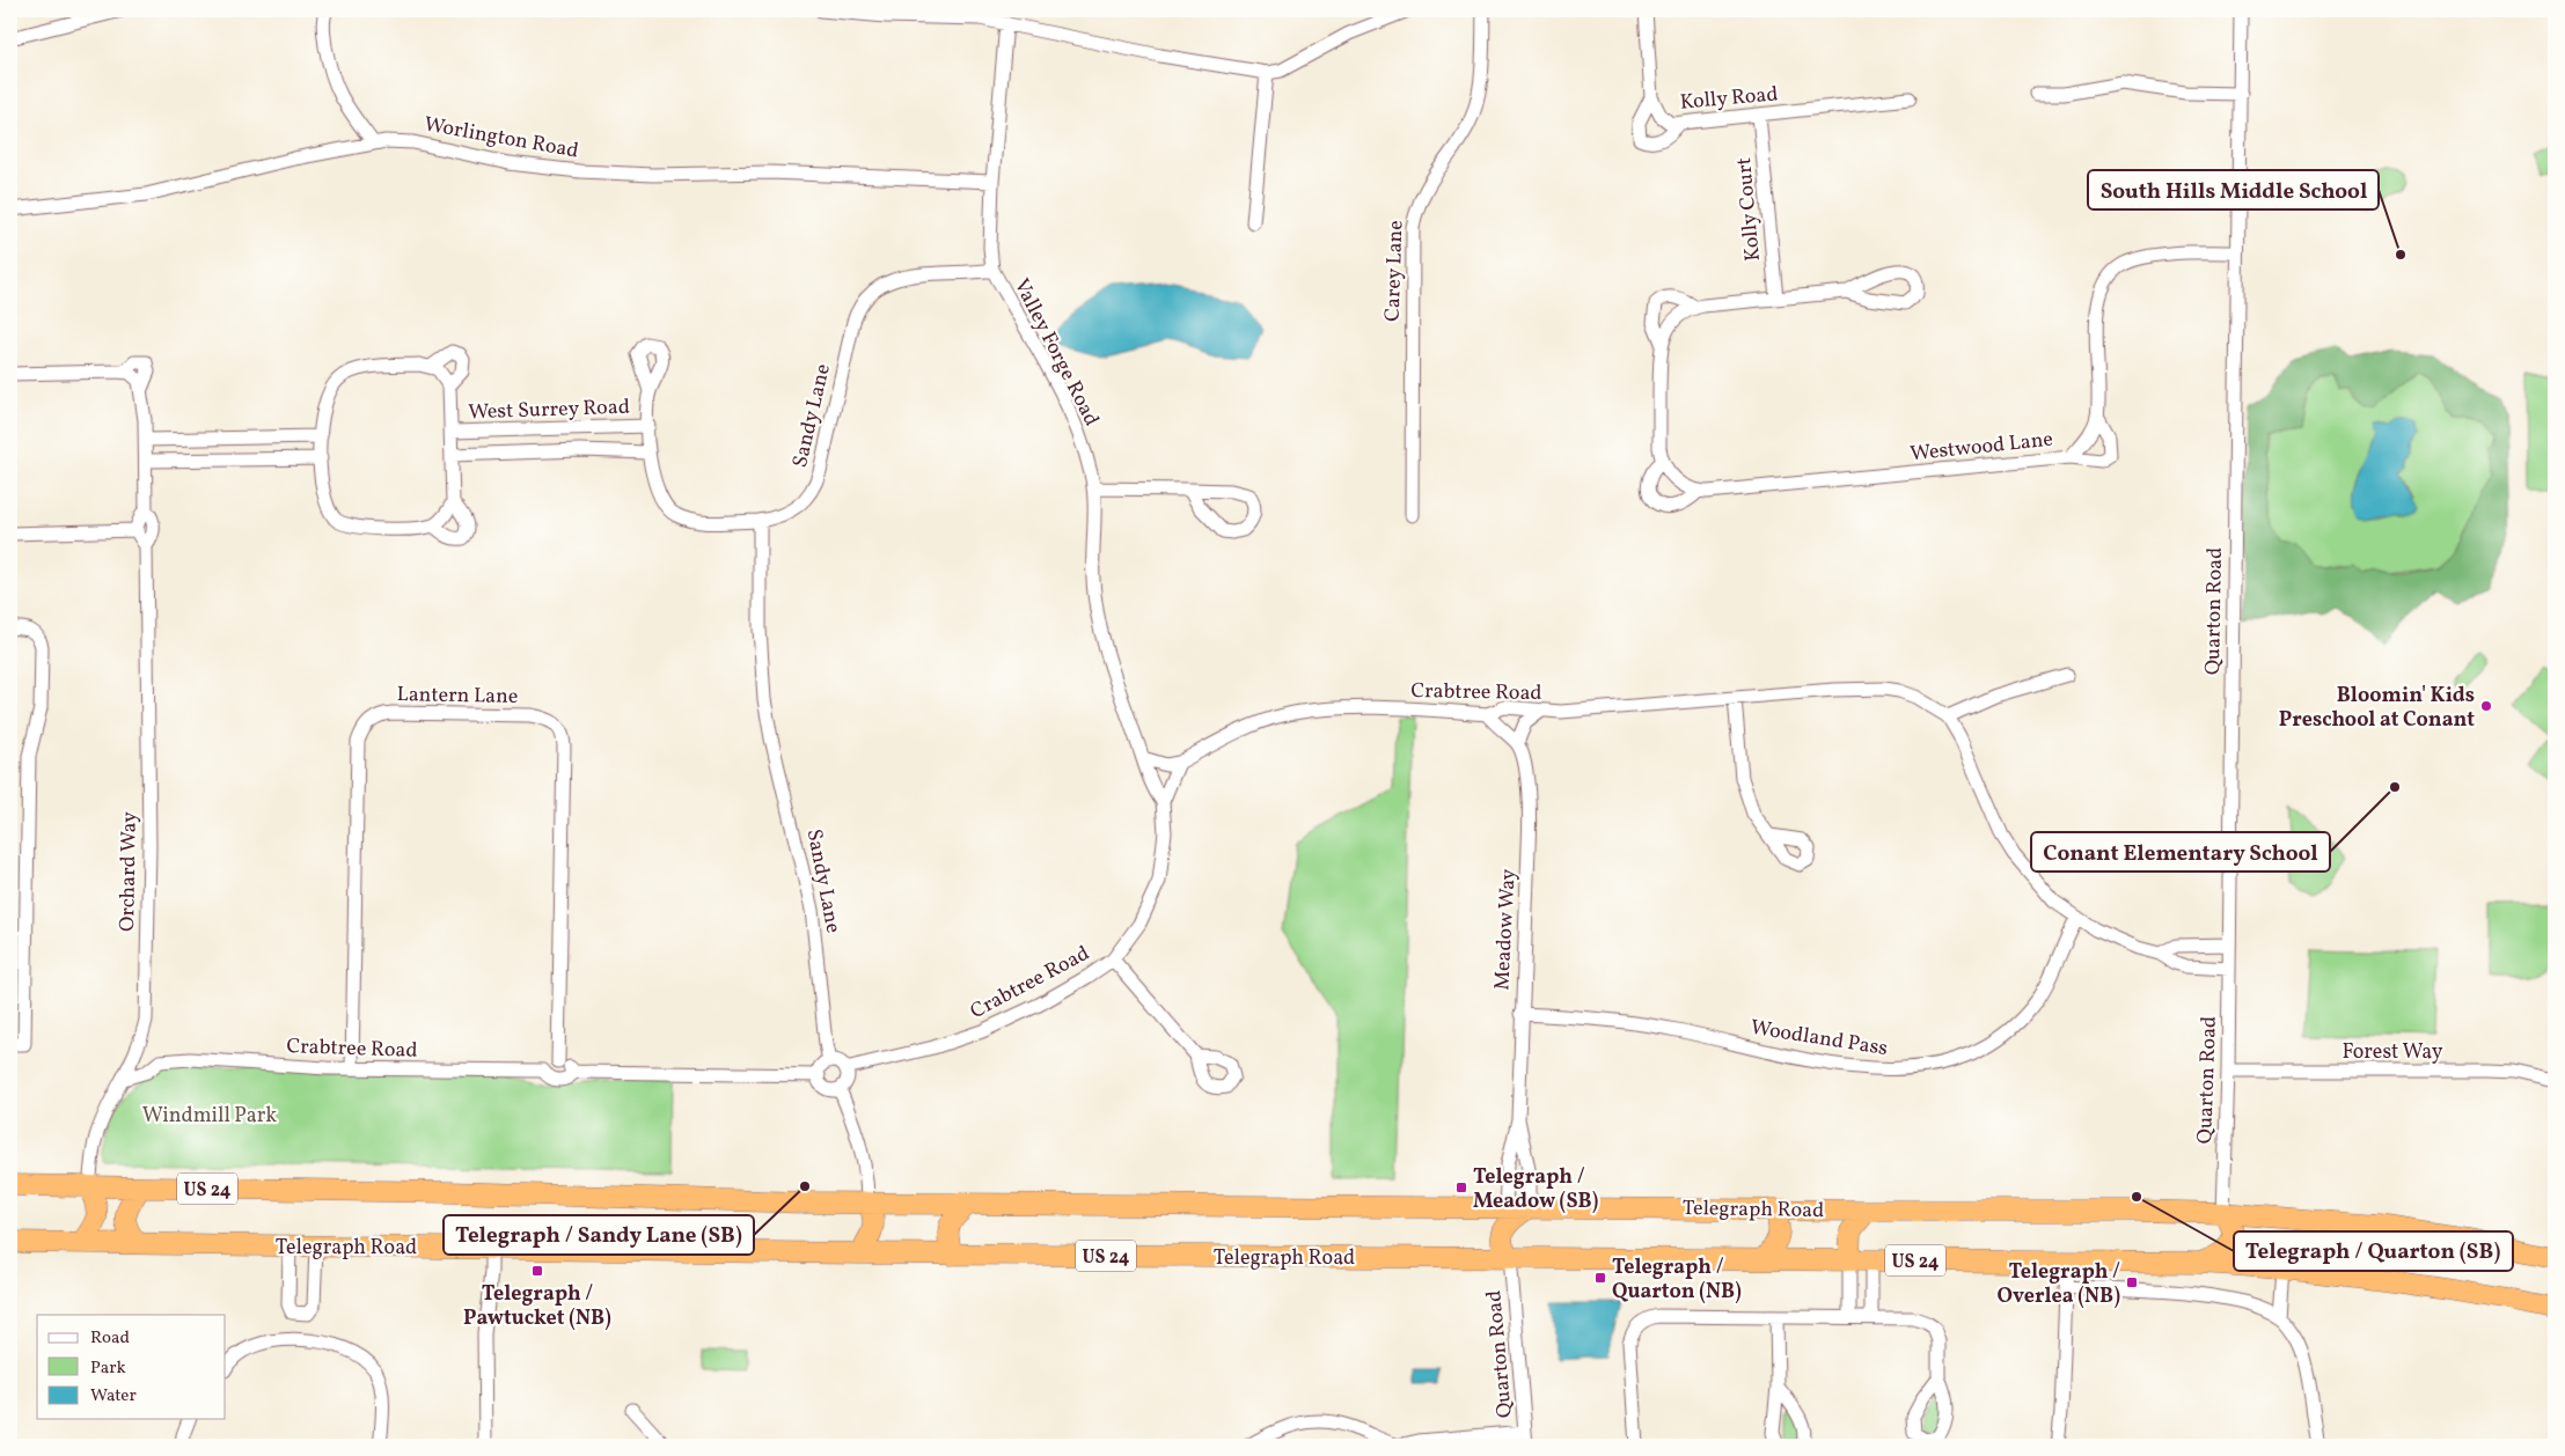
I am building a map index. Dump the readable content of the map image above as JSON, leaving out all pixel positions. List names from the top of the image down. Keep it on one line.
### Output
{"streets":{"highway":["US 24","Telegraph Road"],"street":["Kolly Road","Worlington Road","Kolly Court","Carey Lane","Valley Forge Road","West Surrey Road","Sandy Lane","Westwood Lane","Quarton Road","Crabtree Road","Lantern Lane","Orchard Way","Meadow Way","Woodland Pass","Forest Way"]},"crossings":[["Kolly Road","Kolly Court"],["Valley Forge Road","Sandy Lane"],["Valley Forge Road","Crabtree Road"],["Sandy Lane","Crabtree Road"],["Westwood Lane","Quarton Road"],["Quarton Road","Forest Way"],["Quarton Road","Telegraph Road"],["Crabtree Road","Lantern Lane"],["Crabtree Road","Orchard Way"],["Orchard Way","Telegraph Road"],["Meadow Way","Woodland Pass"],["Meadow Way","Telegraph Road"]],"parks":["Windmill Park"],"places":{"other":["South Hills Middle School","Bloomin' Kids Preschool at Conant","Conant Elementary School","Telegraph / Sandy Lane (SB)","Telegraph / Quarton (SB)"],"transit":["Telegraph / Meadow (SB)","Telegraph / Pawtucket (NB)","Telegraph / Quarton (NB)","Telegraph / Overlea (NB)"]},"legend":["Road","Park","Water"]}
